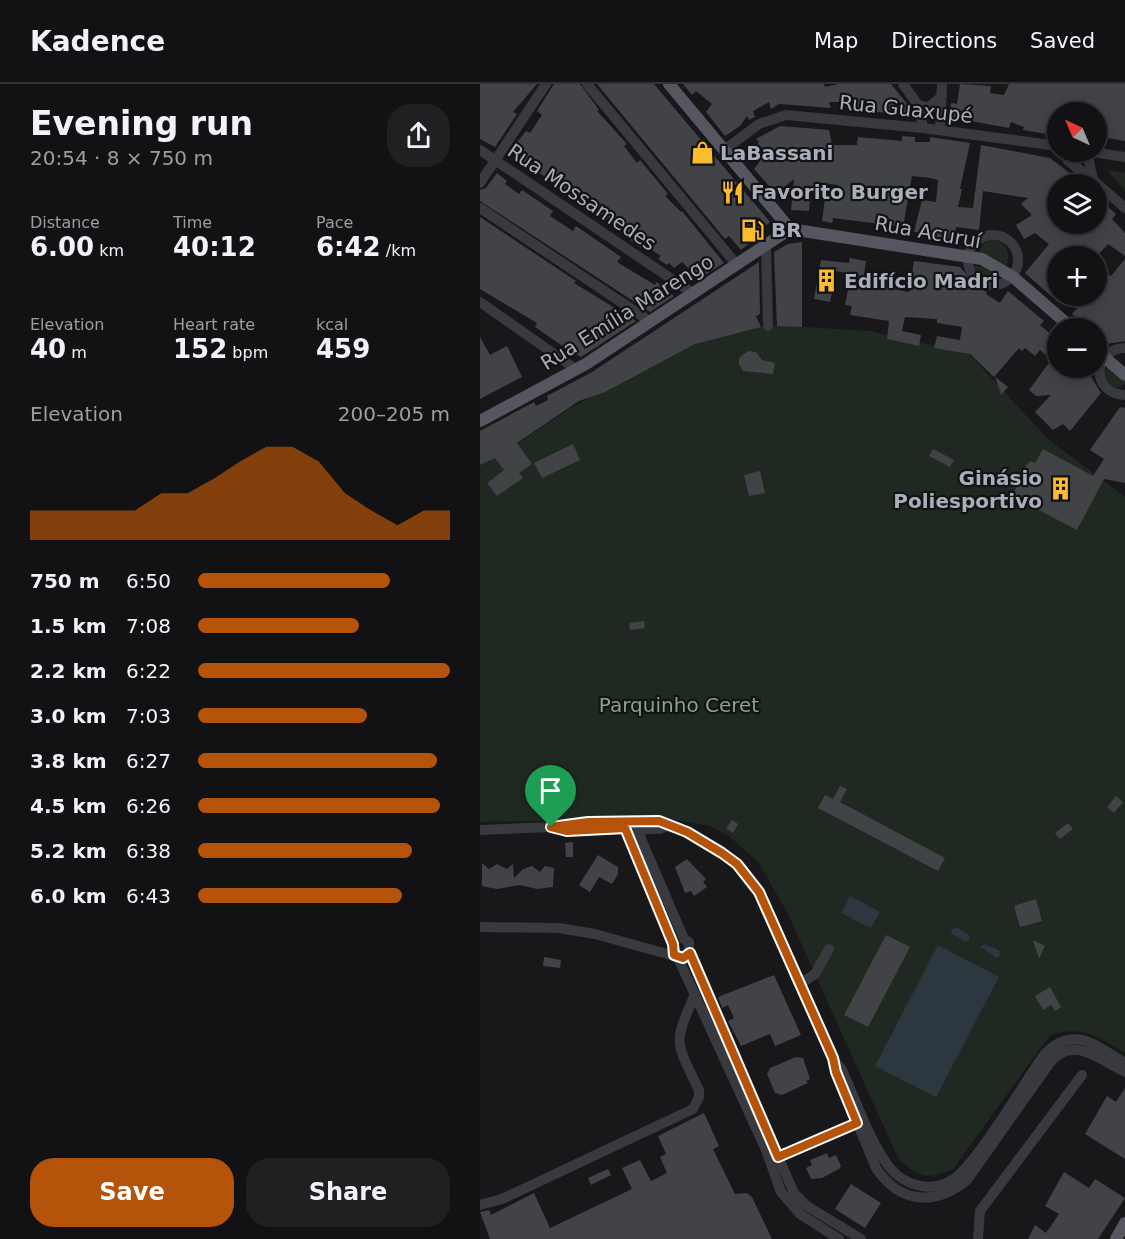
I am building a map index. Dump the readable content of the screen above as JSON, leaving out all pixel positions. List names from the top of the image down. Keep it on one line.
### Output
{"streets":{"main road":["Rua Acuruí","Rua Emília Marengo"],"street":["Rua Guaxupé","Rua Mossamedes"]},"crossings":[["Rua Mossamedes","Rua Emília Marengo"],["Rua Acuruí","Rua Emília Marengo"]],"parks":["Parquinho Ceret"],"places":{"shop":["LaBassani"],"restaurant":["Favorito Burger"],"fuel station":["BR"],"building":["Edifício Madri","Ginásio Poliesportivo"]},"north":"top left","page":{"header":"Kadence","nav":["Map","Directions","Saved"],"heading":["Evening run","20:54 · 8 × 750 m"],"map_buttons":["+","−"],"stats":[["Distance","6.00 km"],["Time","40:12"],["Pace","6:42 /km"],["Elevation","40 m"],["Heart rate","152 bpm"],["kcal","459"]],"chart":["Elevation","200–205 m"],"list":[{"name":"750 m","note":"6:50"},{"name":"1.5 km","note":"7:08"},{"name":"2.2 km","note":"6:22"},{"name":"3.0 km","note":"7:03"},{"name":"3.8 km","note":"6:27"},{"name":"4.5 km","note":"6:26"},{"name":"5.2 km","note":"6:38"},{"name":"6.0 km","note":"6:43"}],"buttons":["Save","Share"]}}
